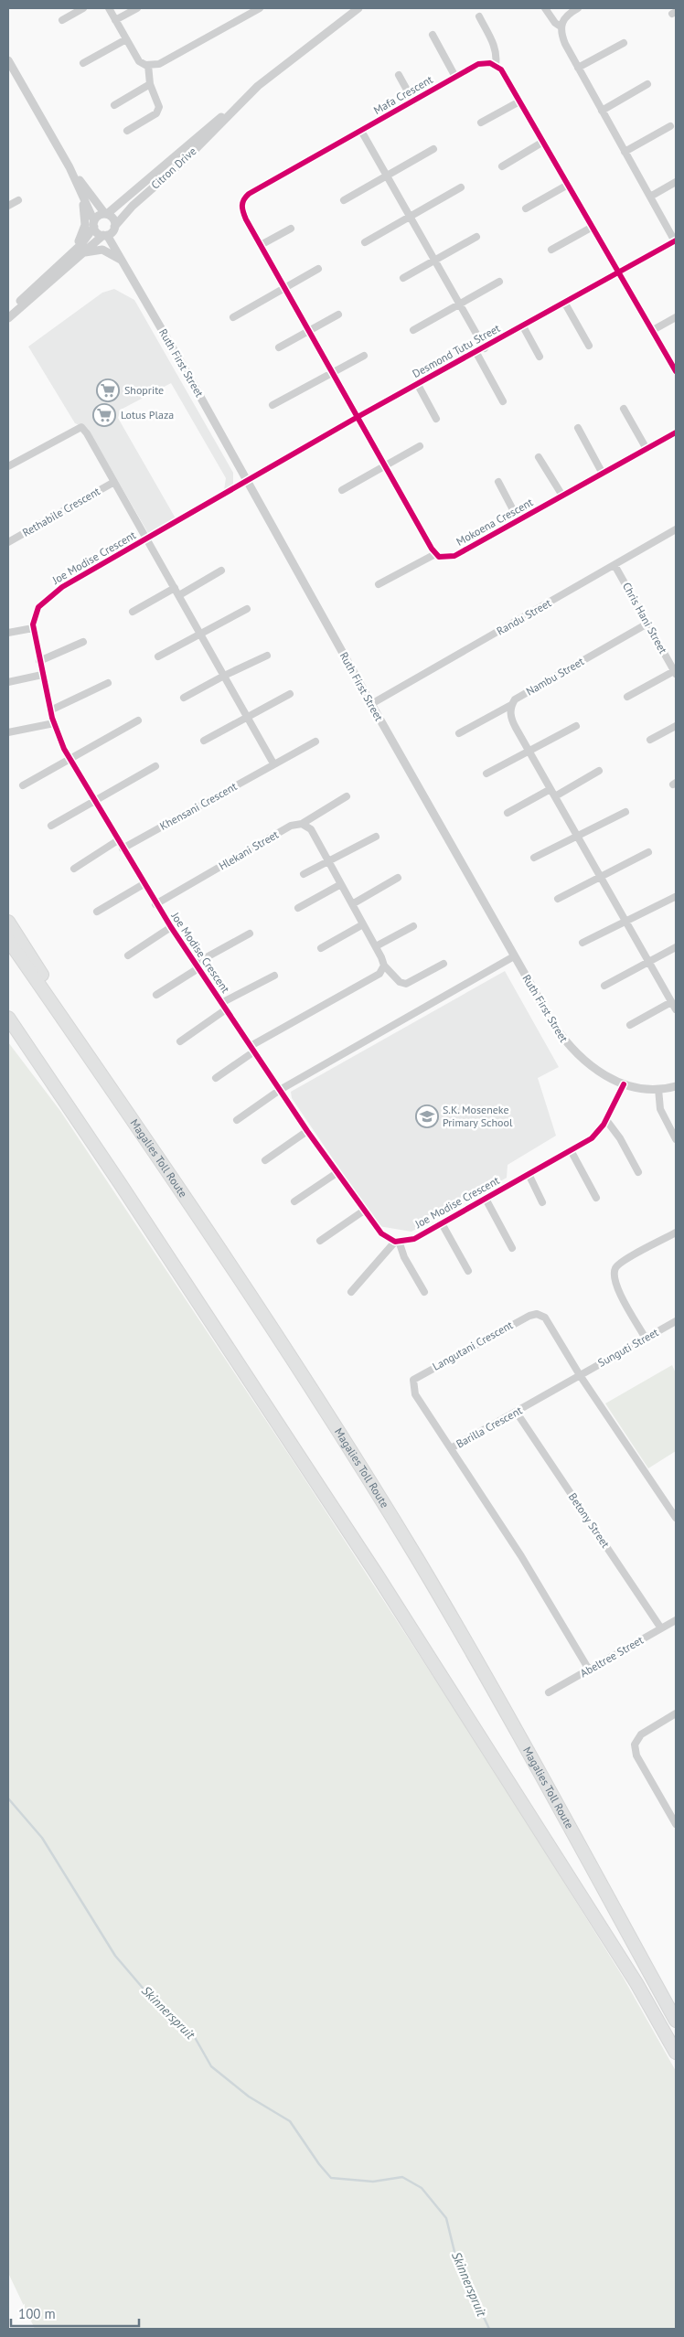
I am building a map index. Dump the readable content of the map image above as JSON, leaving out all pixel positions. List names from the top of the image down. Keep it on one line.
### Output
{"streets":{"highway":["Magalies Toll Route"],"street":["Mafa Crescent","Citron Drive","Desmond Tutu Street","Ruth First Street","Rethabile Crescent","Mokoena Crescent","Joe Modise Crescent","Randu Street","Chris Hani Street","Nambu Street","Khensani Crescent","Hlekani Street","Langutani Crescent","Sunguti Street","Barilla Crescent","Betony Street","Abeltree Street"]},"crossings":[["Mafa Crescent","Desmond Tutu Street"],["Citron Drive","Ruth First Street"],["Desmond Tutu Street","Ruth First Street"],["Desmond Tutu Street","Joe Modise Crescent"],["Ruth First Street","Joe Modise Crescent"],["Ruth First Street","Randu Street"],["Joe Modise Crescent","Khensani Crescent"],["Joe Modise Crescent","Hlekani Street"],["Randu Street","Chris Hani Street"],["Chris Hani Street","Nambu Street"],["Langutani Crescent","Sunguti Street"],["Langutani Crescent","Barilla Crescent"],["Sunguti Street","Barilla Crescent"],["Barilla Crescent","Betony Street"],["Barilla Crescent","Abeltree Street"],["Betony Street","Abeltree Street"]],"water":["Skinnerspruit"],"places":{"supermarket":["Shoprite","Lotus Plaza"],"school or university":["S.K. Moseneke Primary School"]},"scale_bar":"100 m"}
